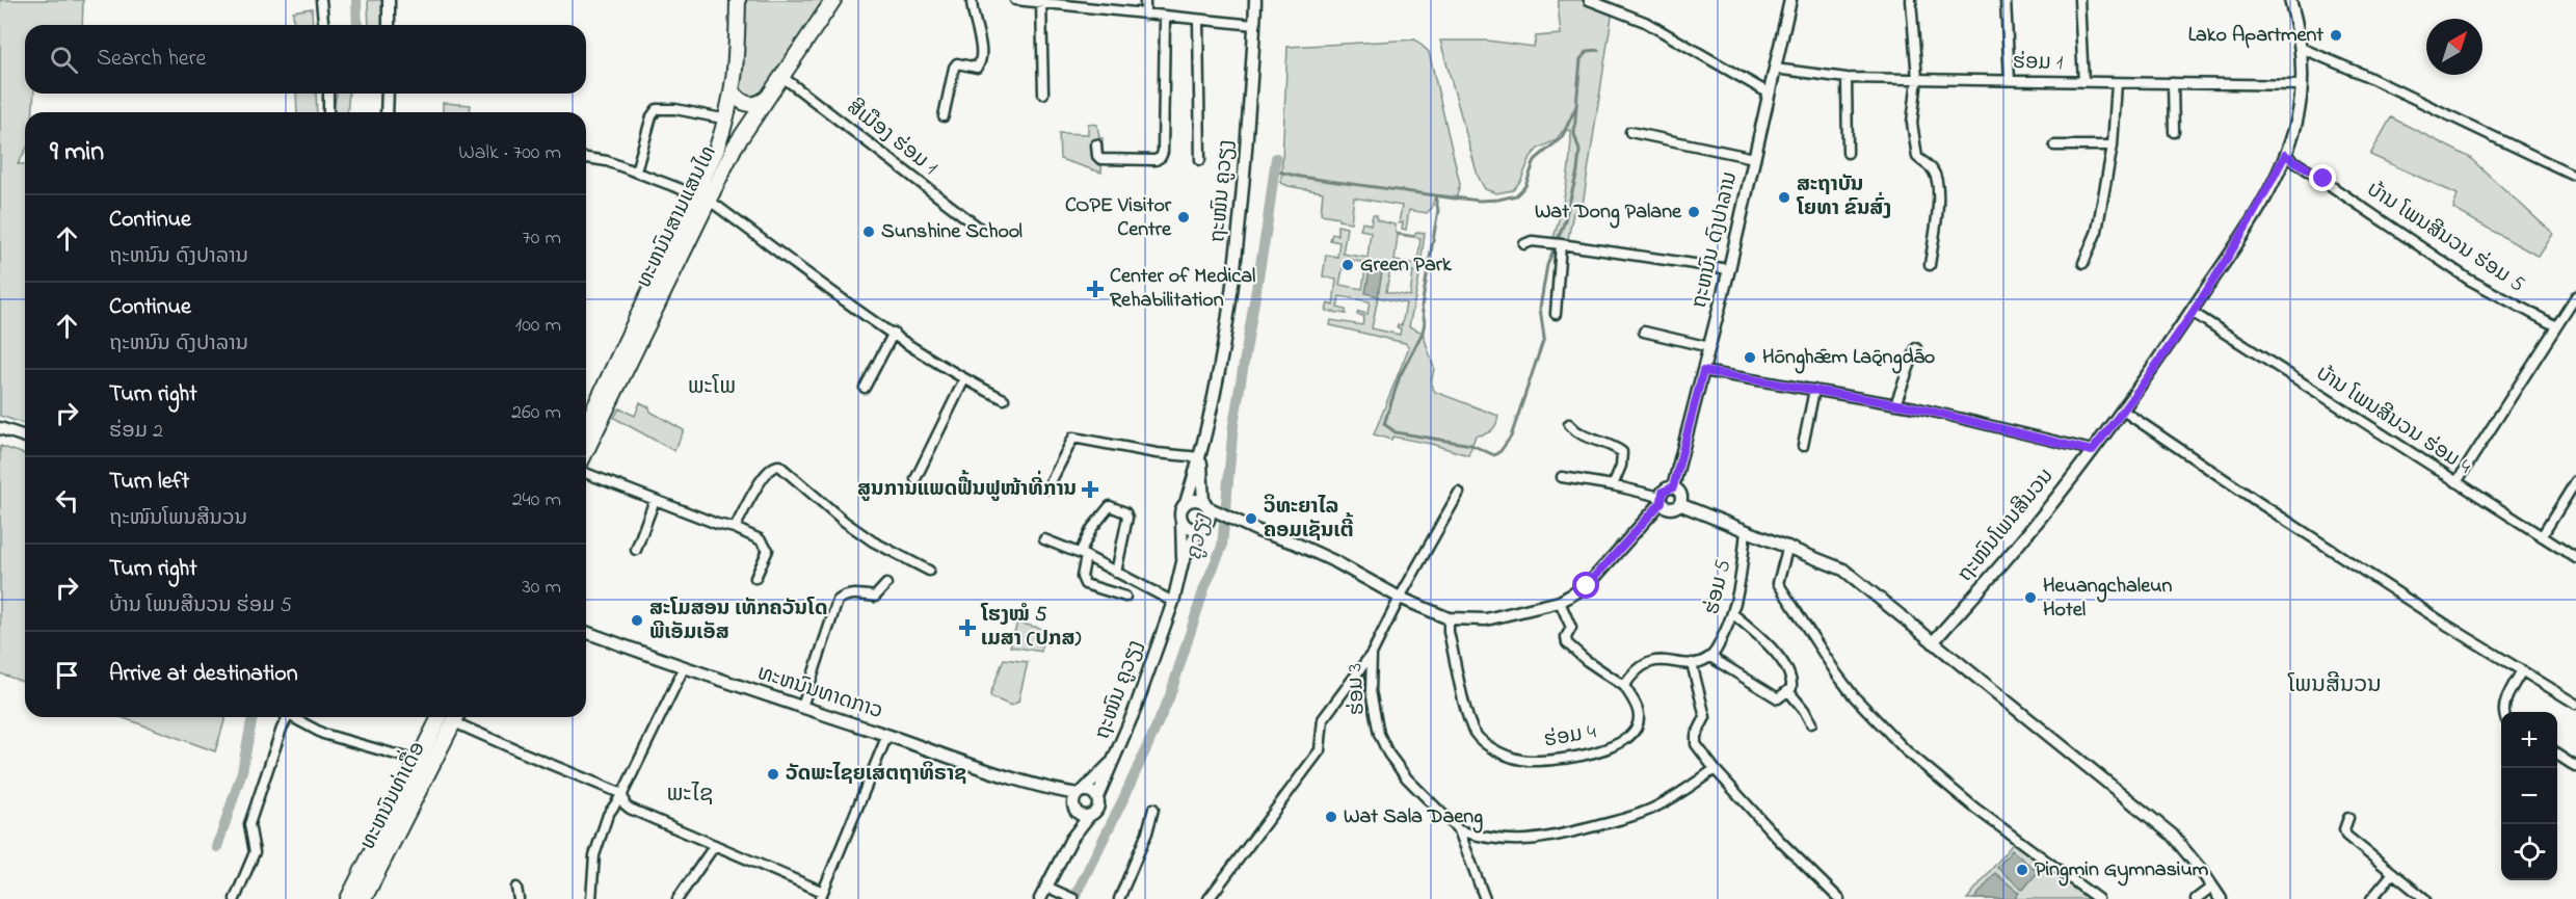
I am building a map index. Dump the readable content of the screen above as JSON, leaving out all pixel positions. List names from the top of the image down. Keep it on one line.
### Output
{"streets":{"main road":["ທະຫນົນສາມແສນໄທ","ທະຫນົນທ່າເດື່ອ"],"street":["ຮ່ອມ 1","ສີເມືອງ ຮ່ອມ 1","ຖະໜົນ ຄູວຽງ","ບ້ານ ໂພນສີນວນ ຮ່ອມ 5","ຖະຫນົນ ດົງປາລານ","ບ້ານ ໂພນສີນວນ ຮ່ອມ 4","ຖະໜົນໂພນສີນວນ","ຮ່ອມ 5","ຮ່ອມ 3","ທະຫນົນທາດກາວ","ຮ່ອມ 4"]},"crossings":[["ຮ່ອມ 1","ຖະຫນົນ ດົງປາລານ"],["ຮ່ອມ 1","ຖະໜົນໂພນສີນວນ"],["ສີເມືອງ ຮ່ອມ 1","ທະຫນົນສາມແສນໄທ"],["ບ້ານ ໂພນສີນວນ ຮ່ອມ 5","ຖະໜົນໂພນສີນວນ"],["ບ້ານ ໂພນສີນວນ ຮ່ອມ 4","ຖະໜົນໂພນສີນວນ"]],"districts":["ພະໂພ","ໂພນສີນວນ","ພະໄຊ"],"water":["ຄູວຽງ"],"places":{"other":["Lako Apartment","ສະຖາບັນ ໂຍທາ ຂົນສົ່ງ","Wat Dong Palane","COPE Visitor Centre","Sunshine School","Green Park","Hōnghǣm Laǭngdāo","ວິທະຍາໄລ ຄອມເຊັນເຕີ້","Heuangchaleun Hotel","ສະໂມສອນ ເທັກຄວັນໂດ ພີເອັມເອັສ","ວັດພະໄຊຍເສຕຖາທິຣາຊ","Wat Sala Daeng","Pingmin Gymnasium"],"health":["Center of Medical Rehabilitation","ສູນການແພດຟື້ນຟູໜ້າທີ່ການ","ໂຮງໝໍ 5 ເມສາ (ປກສ)"]},"north":"top right","page":{"search":"Search here","heading":["9 min","Walk · 700 m"],"list":[["Continue","ຖະຫນົນ ດົງປາລານ","70 m"],["Continue","ຖະຫນົນ ດົງປາລານ","100 m"],["Turn right","ຮ່ອມ 2","260 m"],["Turn left","ຖະໜົນໂພນສີນວນ","240 m"],["Turn right","ບ້ານ ໂພນສີນວນ ຮ່ອມ 5","30 m"],"Arrive at destination"],"map_buttons":["+","−"]}}
